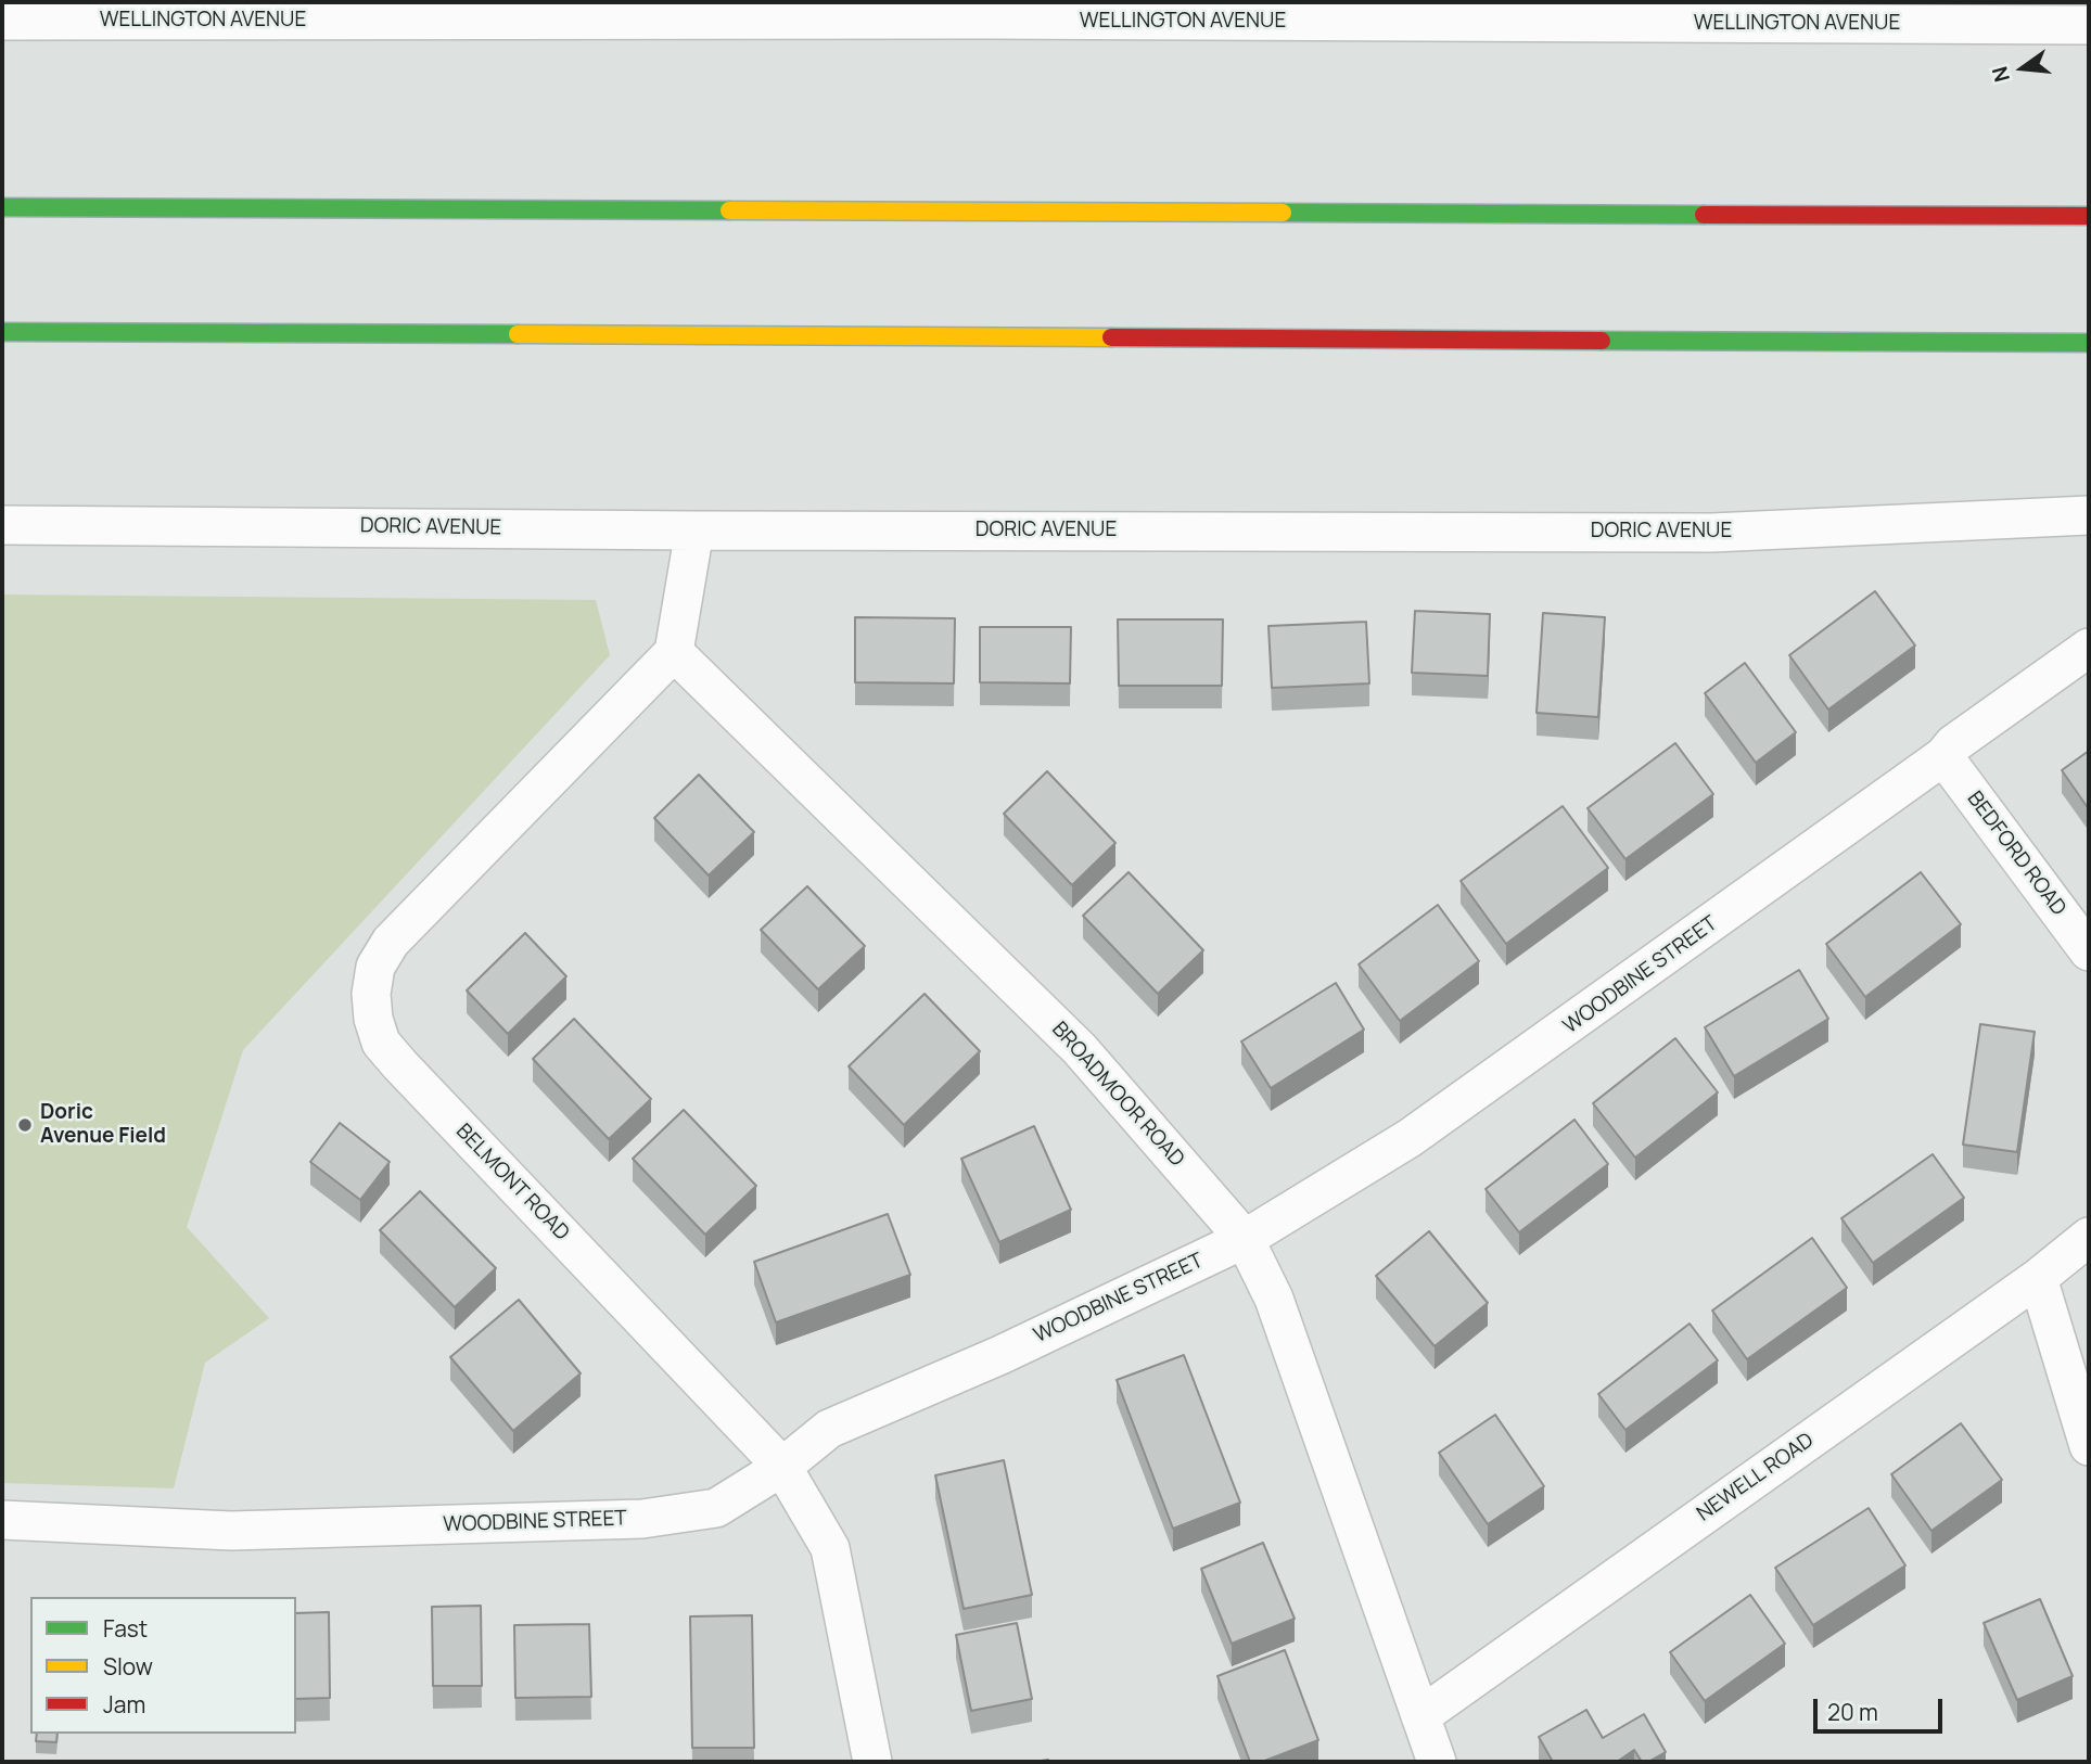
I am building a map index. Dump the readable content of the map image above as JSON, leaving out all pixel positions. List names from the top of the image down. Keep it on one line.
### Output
{"streets":{"street":["WELLINGTON AVENUE","DORIC AVENUE","BEDFORD ROAD","WOODBINE STREET","BROADMOOR ROAD","BELMONT ROAD","NEWELL ROAD"]},"crossings":[["BEDFORD ROAD","WOODBINE STREET"],["WOODBINE STREET","BROADMOOR ROAD"],["WOODBINE STREET","BELMONT ROAD"],["BROADMOOR ROAD","BELMONT ROAD"],["BROADMOOR ROAD","NEWELL ROAD"]],"places":["Doric Avenue Field"],"legend":["Fast","Slow","Jam"],"scale_bar":"20 m","north":"left"}
